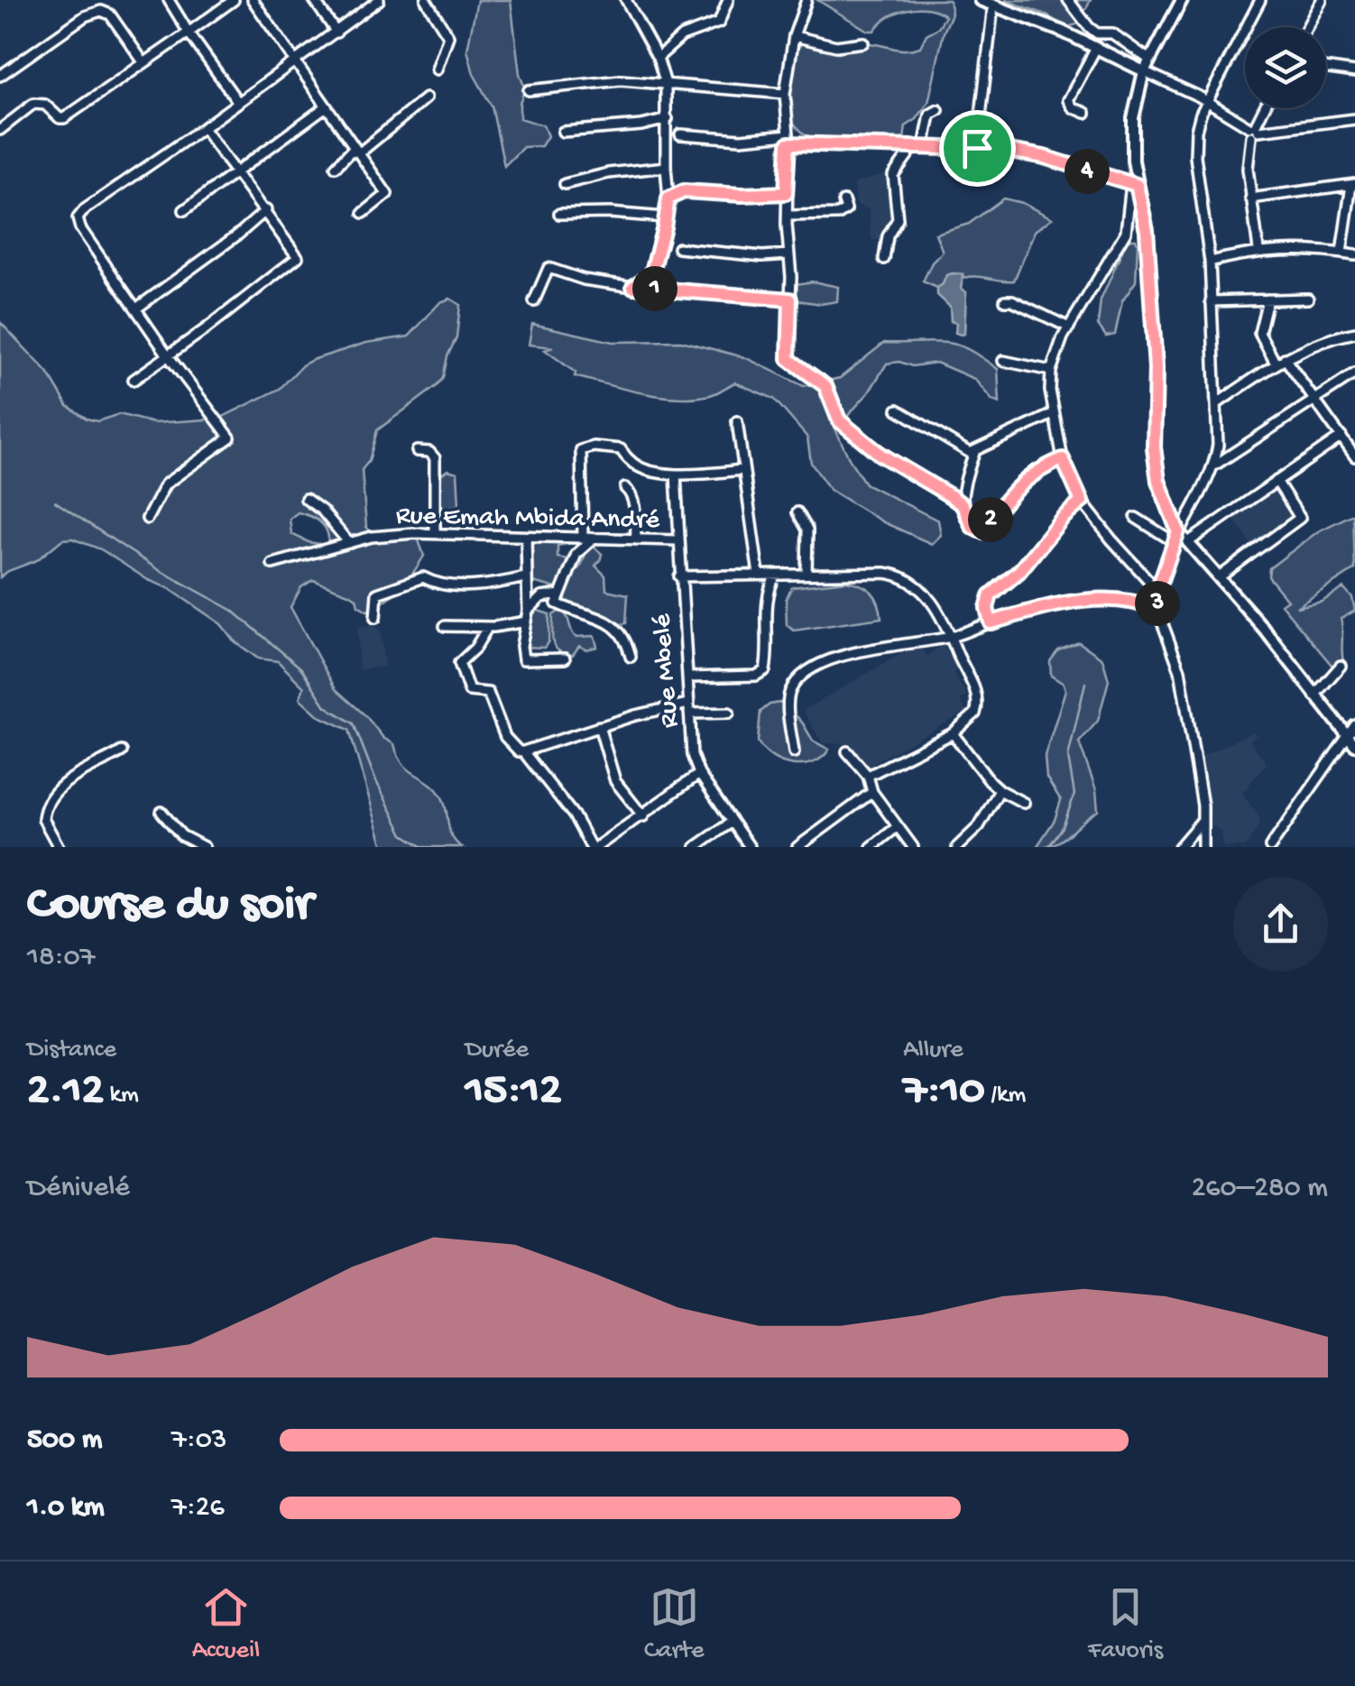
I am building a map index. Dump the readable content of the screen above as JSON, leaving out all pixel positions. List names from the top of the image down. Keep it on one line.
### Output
{"streets":{"street":["Rue Emah Mbida André","Rue Mbelé"]},"crossings":[["Rue Emah Mbida André","Rue Mbelé"]],"page":{"pins":["4","1","2","3"],"heading":["Course du soir","18:07"],"stats":[["Distance","2.12 km"],["Durée","15:12"],["Allure","7:10 /km"]],"chart":["Dénivelé","260–280 m"],"list":[{"name":"500 m","note":"7:03"},{"name":"1.0 km","note":"7:26"}],"tabs":["Accueil","Carte","Favoris"]}}
